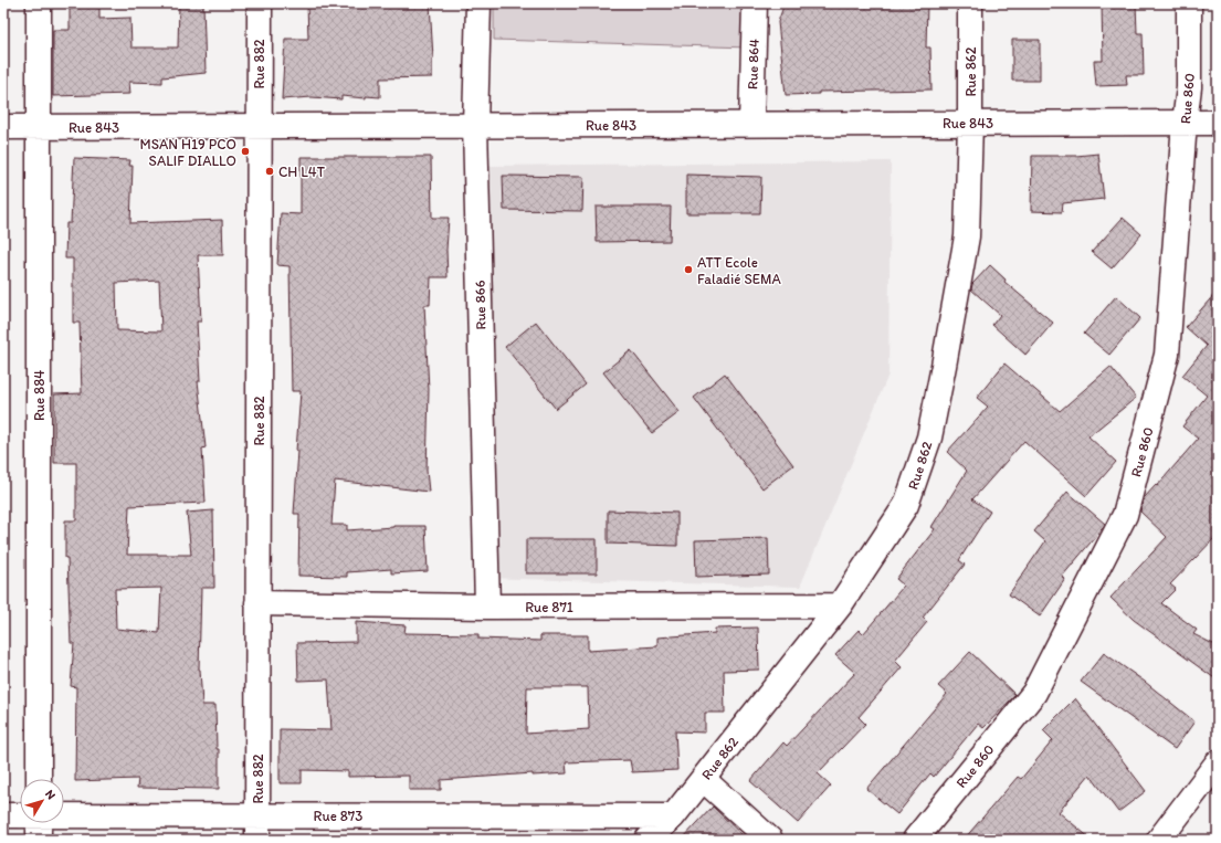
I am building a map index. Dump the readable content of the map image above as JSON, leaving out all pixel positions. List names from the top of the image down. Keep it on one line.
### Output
{"streets":{"street":["Rue 882","Rue 864","Rue 862","Rue 860","Rue 843","Rue 866","Rue 884","Rue 871","Rue 873"]},"crossings":[["Rue 882","Rue 843"],["Rue 882","Rue 871"],["Rue 882","Rue 873"],["Rue 864","Rue 843"],["Rue 862","Rue 843"],["Rue 862","Rue 871"],["Rue 862","Rue 873"],["Rue 860","Rue 843"],["Rue 843","Rue 866"],["Rue 843","Rue 884"],["Rue 866","Rue 871"]],"places":["MSAN H19 PCO SALIF DIALLO","CH L4T","ATT Ecole Faladié SEMA"],"north":"top right"}
